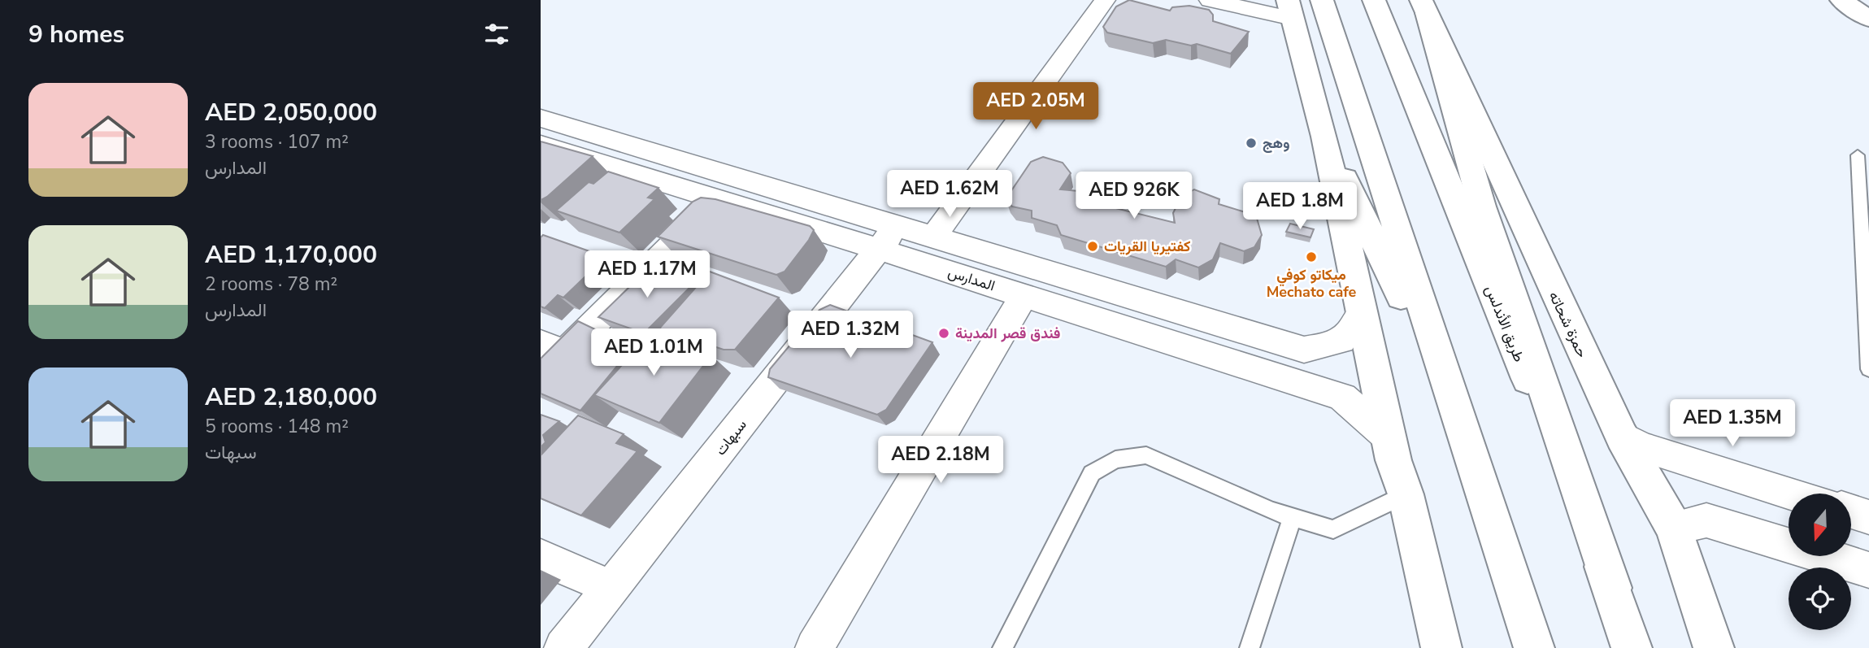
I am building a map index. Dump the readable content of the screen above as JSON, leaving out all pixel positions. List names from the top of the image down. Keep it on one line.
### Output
{"streets":{"main road":["طريق الأندلس","حمزة شحاته"],"street":["المدارس","سبهات"]},"crossings":[["المدارس","سبهات"]],"places":["وهج","كفتيريا القريات","ميكاتو كوفي Mechato cafe","فندق قصر المدينة"],"north":"bottom","page":{"heading":"9 homes","list":[{"name":"AED 2,050,000","note":"3 rooms · 107 m² · المدارس"},{"name":"AED 1,170,000","note":"2 rooms · 78 m² · المدارس"},{"name":"AED 2,180,000","note":"5 rooms · 148 m² · سبهات"}],"price":["AED 2.05M","AED 1.62M","AED 926K","AED 1.8M","AED 1.17M","AED 1.32M","AED 1.01M","AED 1.35M","AED 2.18M"]}}
